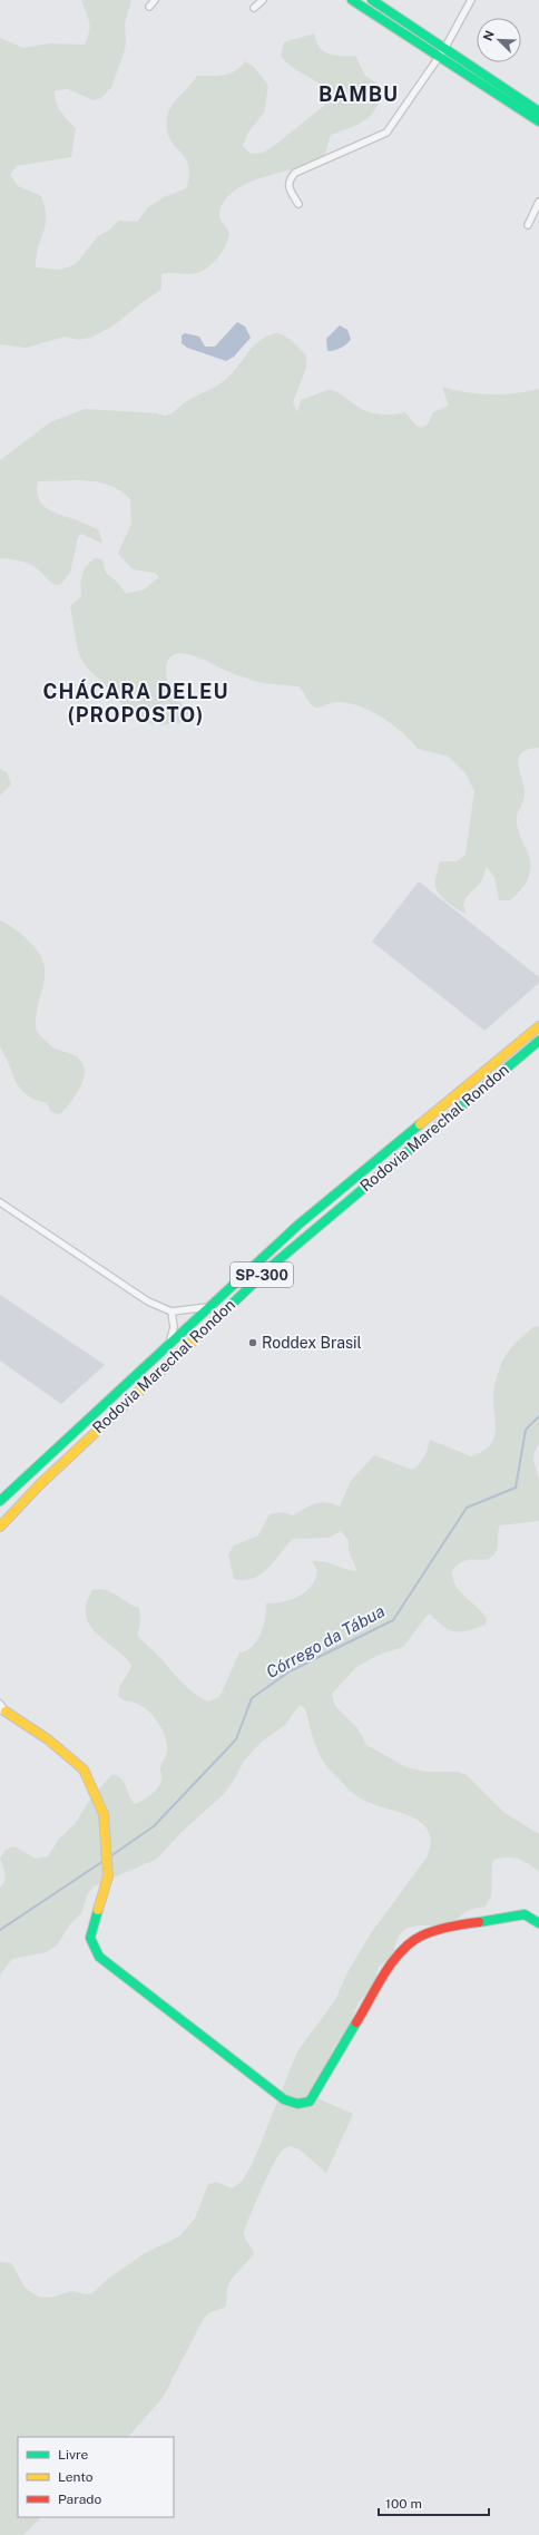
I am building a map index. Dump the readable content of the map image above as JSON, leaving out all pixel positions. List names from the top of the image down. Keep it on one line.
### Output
{"streets":{"main road":["Rodovia Marechal Rondon","SP-300"]},"districts":["BAMBU","CHÁCARA DELEU (PROPOSTO)"],"water":["Córrego da Tábua"],"places":["Roddex Brasil"],"legend":["Livre","Lento","Parado"],"scale_bar":"100 m","north":"top left"}
